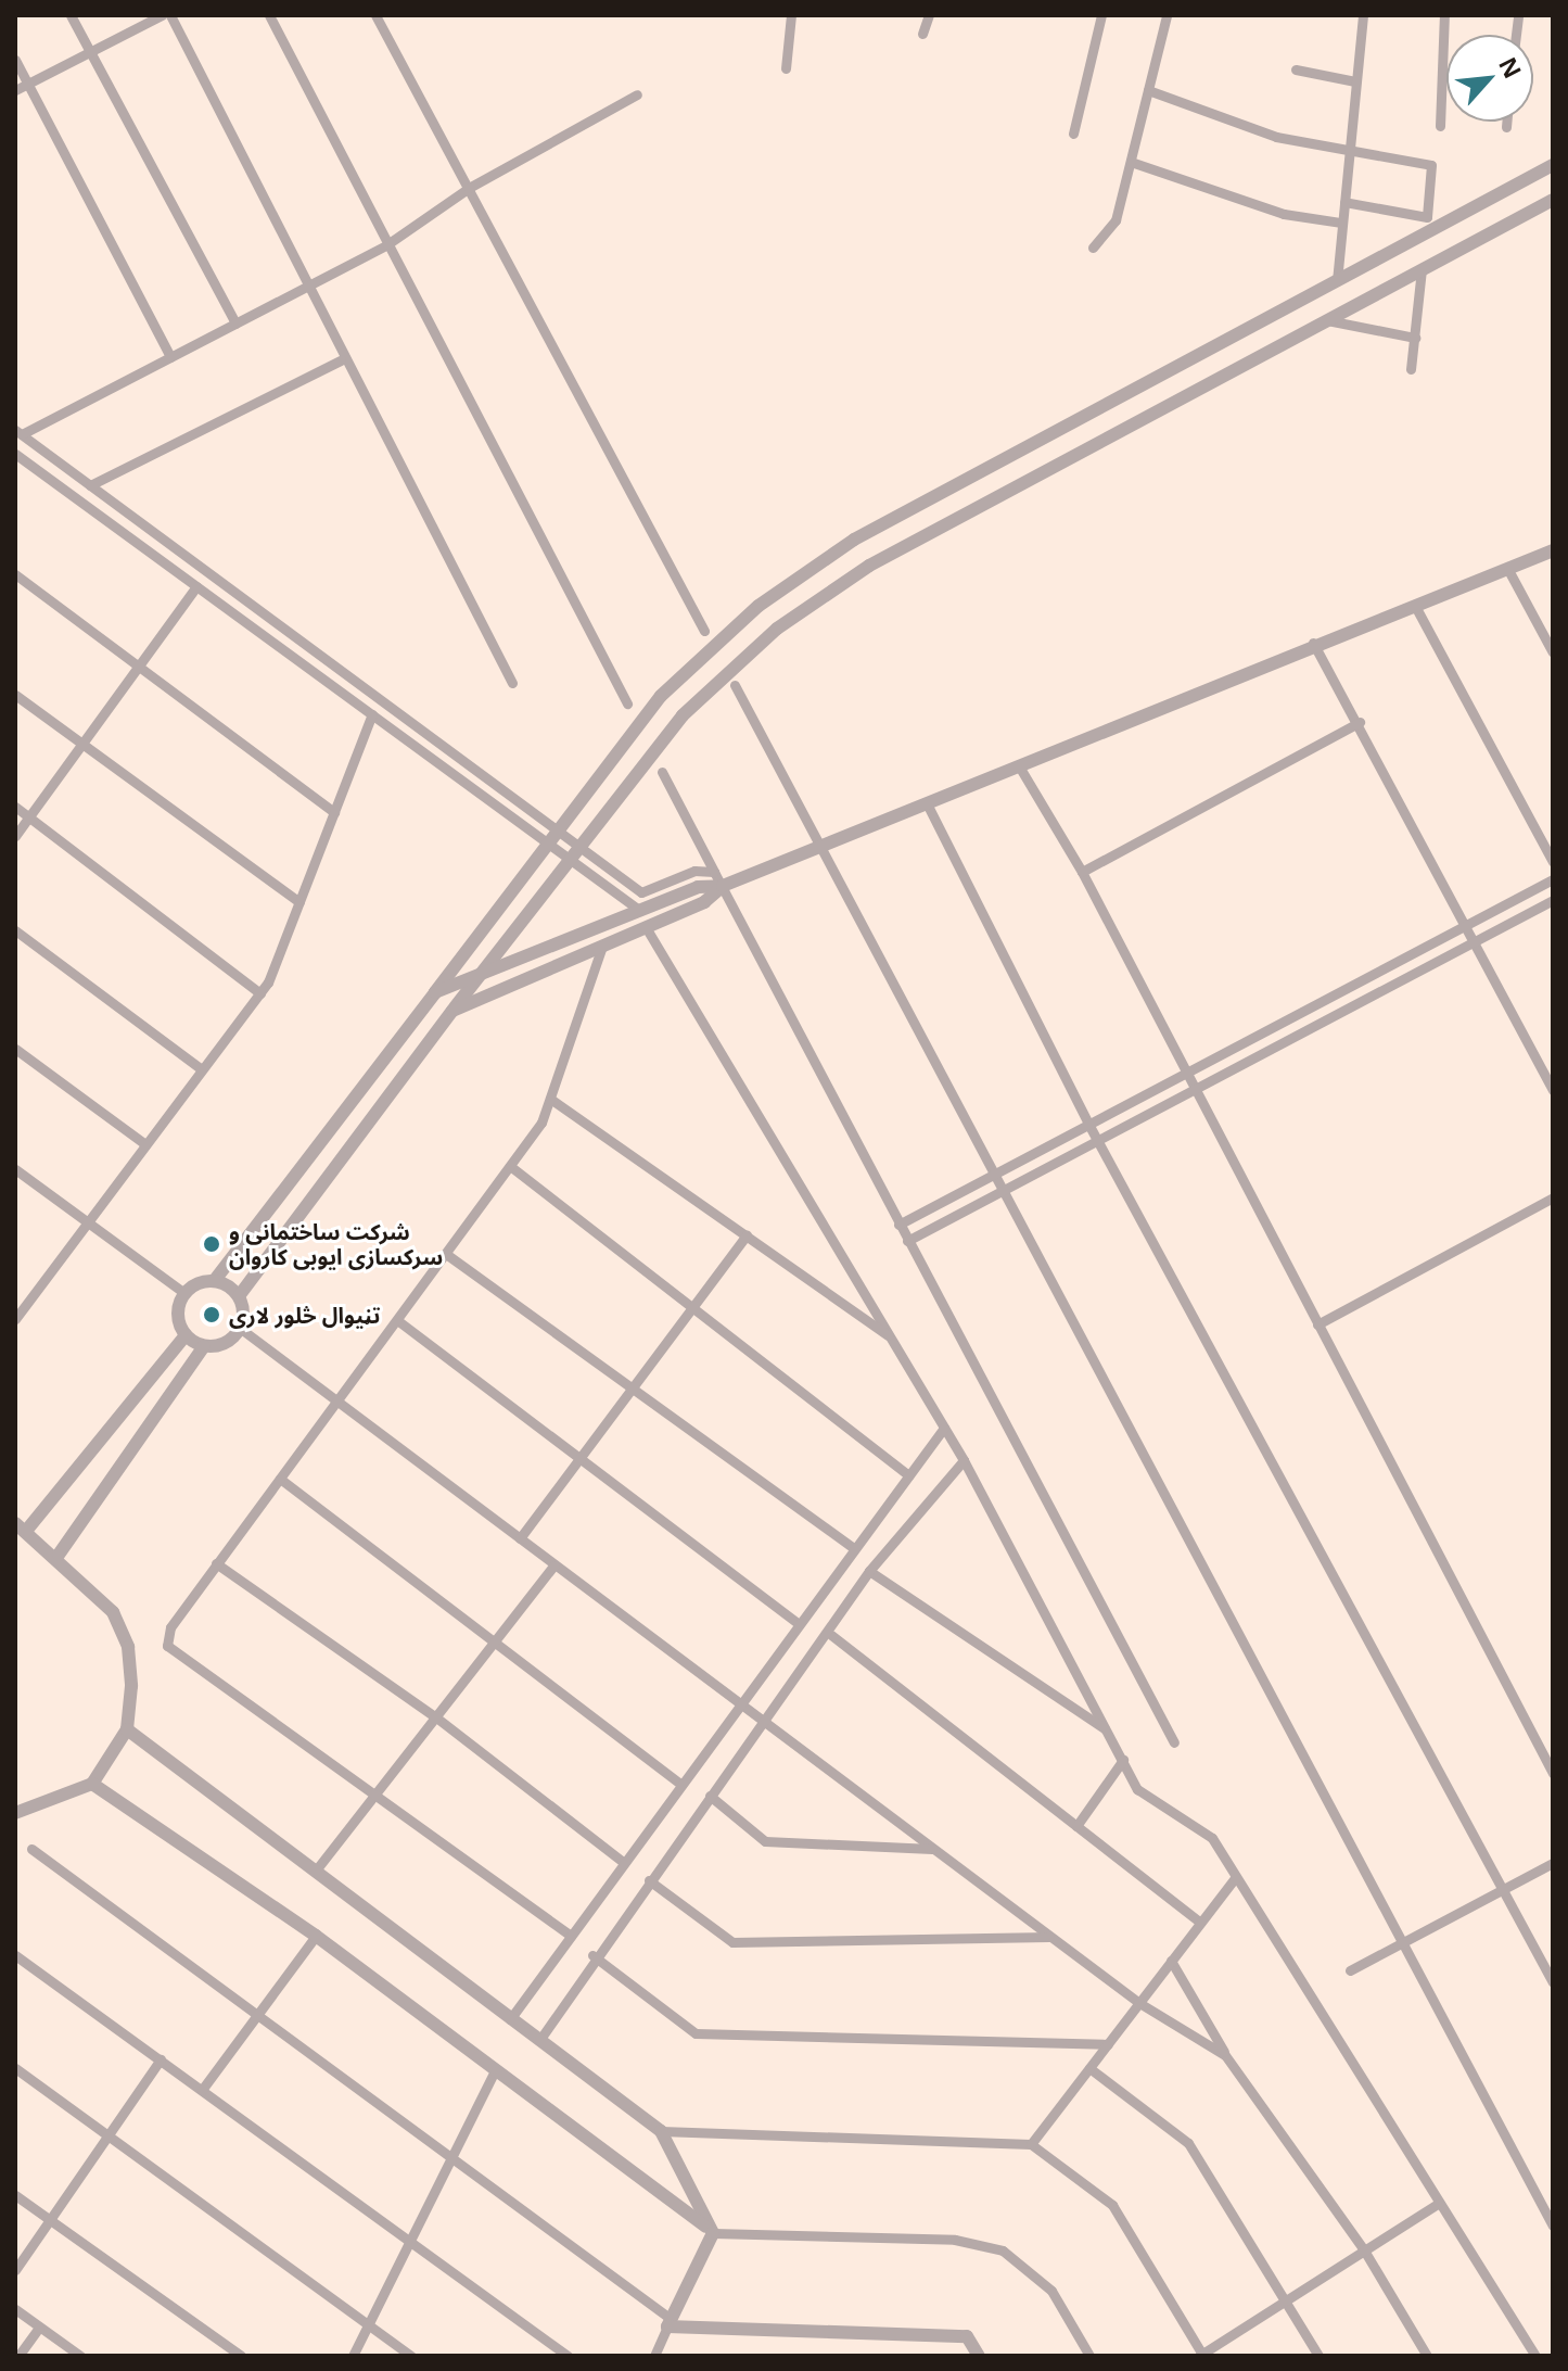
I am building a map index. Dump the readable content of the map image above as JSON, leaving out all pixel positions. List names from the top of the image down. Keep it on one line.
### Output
{"places":["شرکت ساختمانی و سرکسازی ایوبی کاروان","تڼیوال څلور لاری"],"north":"top right"}
